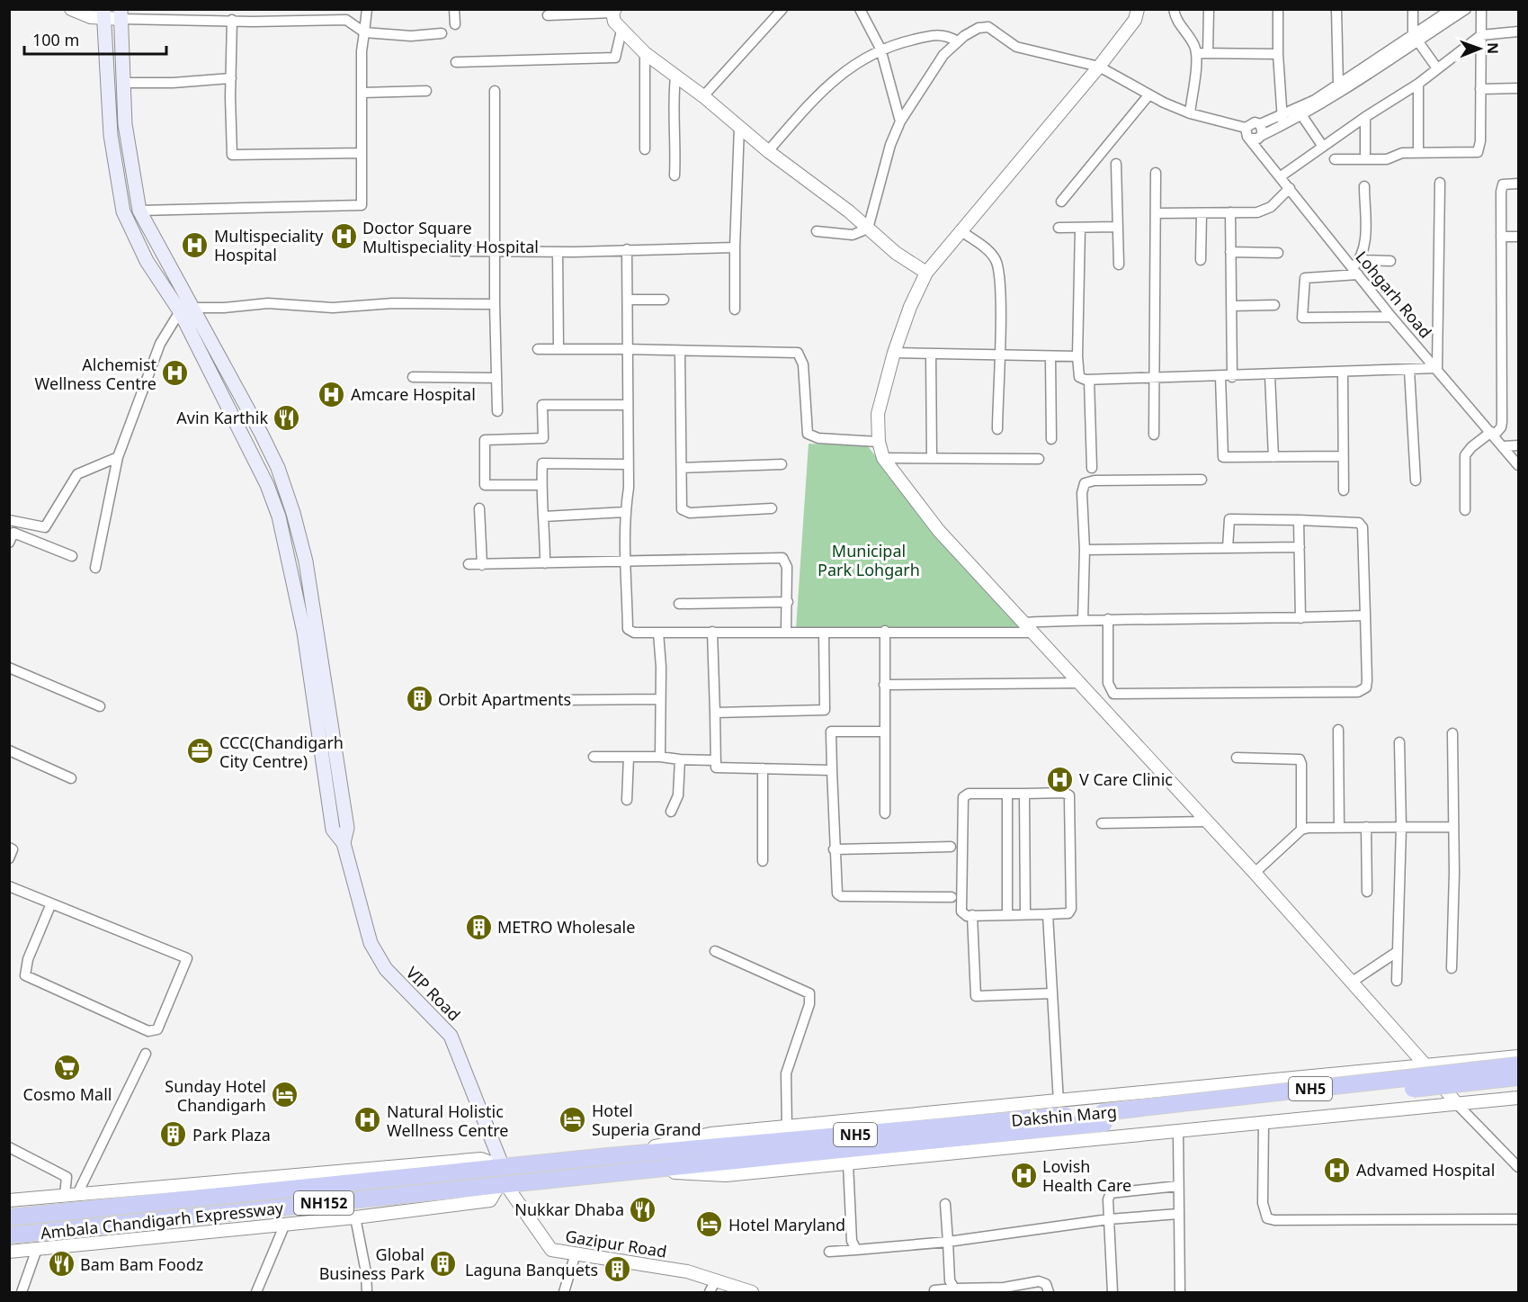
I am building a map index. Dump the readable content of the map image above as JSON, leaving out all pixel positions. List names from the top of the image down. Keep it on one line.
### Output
{"streets":{"highway":["NH5","Dakshin Marg","NH152","Ambala Chandigarh Expressway"],"main road":["VIP Road"],"street":["Lohgarh Road","Gazipur Road"]},"crossings":[["VIP Road","Ambala Chandigarh Expressway"],["NH5","Dakshin Marg"],["NH5","Ambala Chandigarh Expressway"],["Dakshin Marg","NH152"],["Dakshin Marg","Ambala Chandigarh Expressway"],["NH152","Ambala Chandigarh Expressway"],["Ambala Chandigarh Expressway","Gazipur Road"]],"parks":["Municipal Park Lohgarh"],"places":{"hospital":["Doctor Square Multispeciality Hospital","Multispeciality Hospital","Alchemist Wellness Centre","Amcare Hospital","V Care Clinic","Natural Holistic Wellness Centre","Advamed Hospital","Lovish Health Care"],"restaurant":["Avin Karthik","Nukkar Dhaba","Bam Bam Foodz"],"building":["Orbit Apartments","METRO Wholesale","Park Plaza","Global Business Park","Laguna Banquets"],"office":["CCC(Chandigarh City Centre)"],"supermarket":["Cosmo Mall"],"hotel":["Sunday Hotel Chandigarh","Hotel Superia Grand","Hotel Maryland"]},"scale_bar":"100 m","north":"right"}
